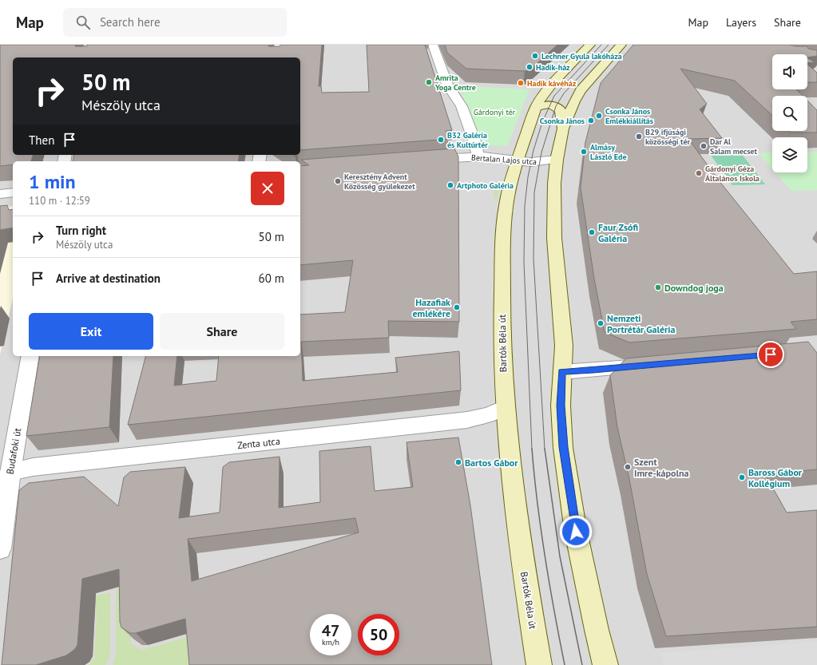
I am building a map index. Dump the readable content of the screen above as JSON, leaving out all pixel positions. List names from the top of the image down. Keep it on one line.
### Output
{"streets":{"main road":["Bartók Béla út"],"street":["Bertalan Lajos utca","Zenta utca","Budafoki út"]},"crossings":[["Bertalan Lajos utca","Bartók Béla út"],["Bartók Béla út","Zenta utca"],["Zenta utca","Budafoki út"]],"parks":["Gárdonyi tér"],"places":["Lechner Gyula lakóháza","Hadik-ház","Amrita Yoga Centre","Hadik kávéház","Csonka János Emlékkiállítás","Csonka János","B29 ifjúsági közösségi tér","B32 Galéria és Kultúrtér","Dar Al Salam mecset","Almásy László Ede","Gárdonyi Géza Általános Iskola","Keresztény Advent Közösség gyülekezet","Artphoto Galéria","Faur Zsófi Galéria","Downdog joga","Hazafiak emlékére","Nemzeti Portrétár Galéria","Bartos Gábor","Szent Imre-kápolna","Baross Gábor Kollégium"],"page":{"header":"Map","search":"Search here","nav":["Map","Layers","Share"],"turn":["50 m","Mészöly utca"],"then":"Then","heading":["1 min","110 m · 12:59"],"list":[{"name":"Turn right","note":"Mészöly utca","value":"50 m"},{"name":"Arrive at destination","value":"60 m"}],"buttons":["Exit","Share"],"speed":"47 km/h","limit":"50"}}
